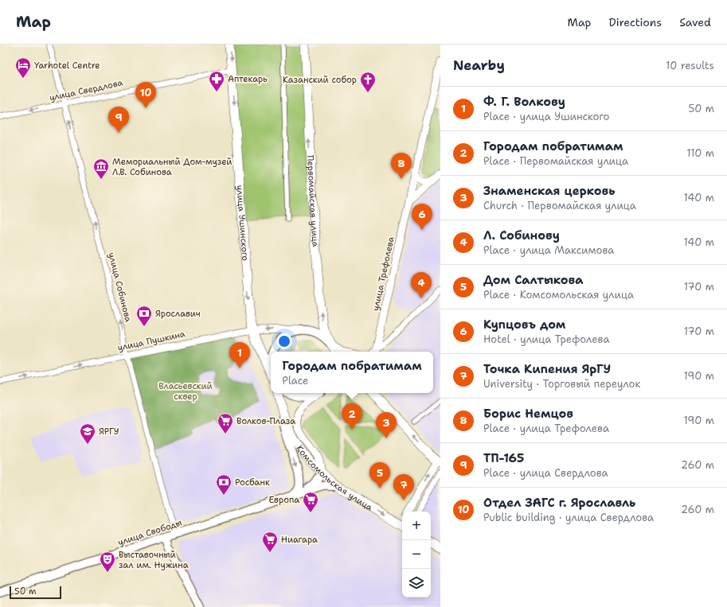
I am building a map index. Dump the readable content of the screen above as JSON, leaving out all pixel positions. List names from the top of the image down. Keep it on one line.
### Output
{"streets":{"main road":["Первомайская улица","улица Ушинского","Комсомольская улица","улица Свободы"],"street":["улица Свердлова","улица Трефолева","улица Собинова","улица Пушкина"]},"crossings":[["улица Свердлова","улица Ушинского"],["улица Свердлова","улица Собинова"],["улица Ушинского","улица Пушкина"],["улица Собинова","улица Пушкина"],["улица Собинова","улица Свободы"],["Комсомольская улица","улица Свободы"]],"one_way":["Первомайская улица","улица Ушинского","улица Собинова"],"parks":["Власьевский сквер"],"places":{"hotel":["Yarhotel Centre"],"pharmacy":["Аптекарь"],"church":["Казанский собор"],"museum":["Мемориальный Дом-музей Л.В. Собинова"],"bank":["Ярославич","Росбанк"],"supermarket":["Волков-Плаза","Европа","Ниагара"],"school or university":["ЯРГУ"],"theatre":["Выставочный зал им. Нужина"]},"scale_bar":"50 m","page":{"header":"Map","nav":["Map","Directions","Saved"],"heading":["Nearby","10 results"],"pins":["10","9","8","6","4","1","2","3","5","7"],"list":[{"mark":"1","name":"Ф. Г. Волкову","note":"Place · улица Ушинского","value":"50 m"},{"mark":"2","name":"Городам побратимам","note":"Place · Первомайская улица","value":"110 m"},{"mark":"3","name":"Знаменская церковь","note":"Church · Первомайская улица","value":"140 m"},{"mark":"4","name":"Л. Собинову","note":"Place · улица Максимова","value":"140 m"},{"mark":"5","name":"Дом Салтыкова","note":"Place · Комсомольская улица","value":"170 m"},{"mark":"6","name":"Купцовъ дом","note":"Hotel · улица Трефолева","value":"170 m"},{"mark":"7","name":"Точка Кипения ЯрГУ","note":"University · Торговый переулок","value":"190 m"},{"mark":"8","name":"Борис Немцов","note":"Place · улица Трефолева","value":"190 m"},{"mark":"9","name":"ТП-165","note":"Place · улица Свердлова","value":"260 m"},{"mark":"10","name":"Отдел ЗАГС г. Ярославль","note":"Public building · улица Свердлова","value":"260 m"}],"popup":["Городам побратимам","Place"],"map_buttons":["+","−"],"scale":"50 m"}}
